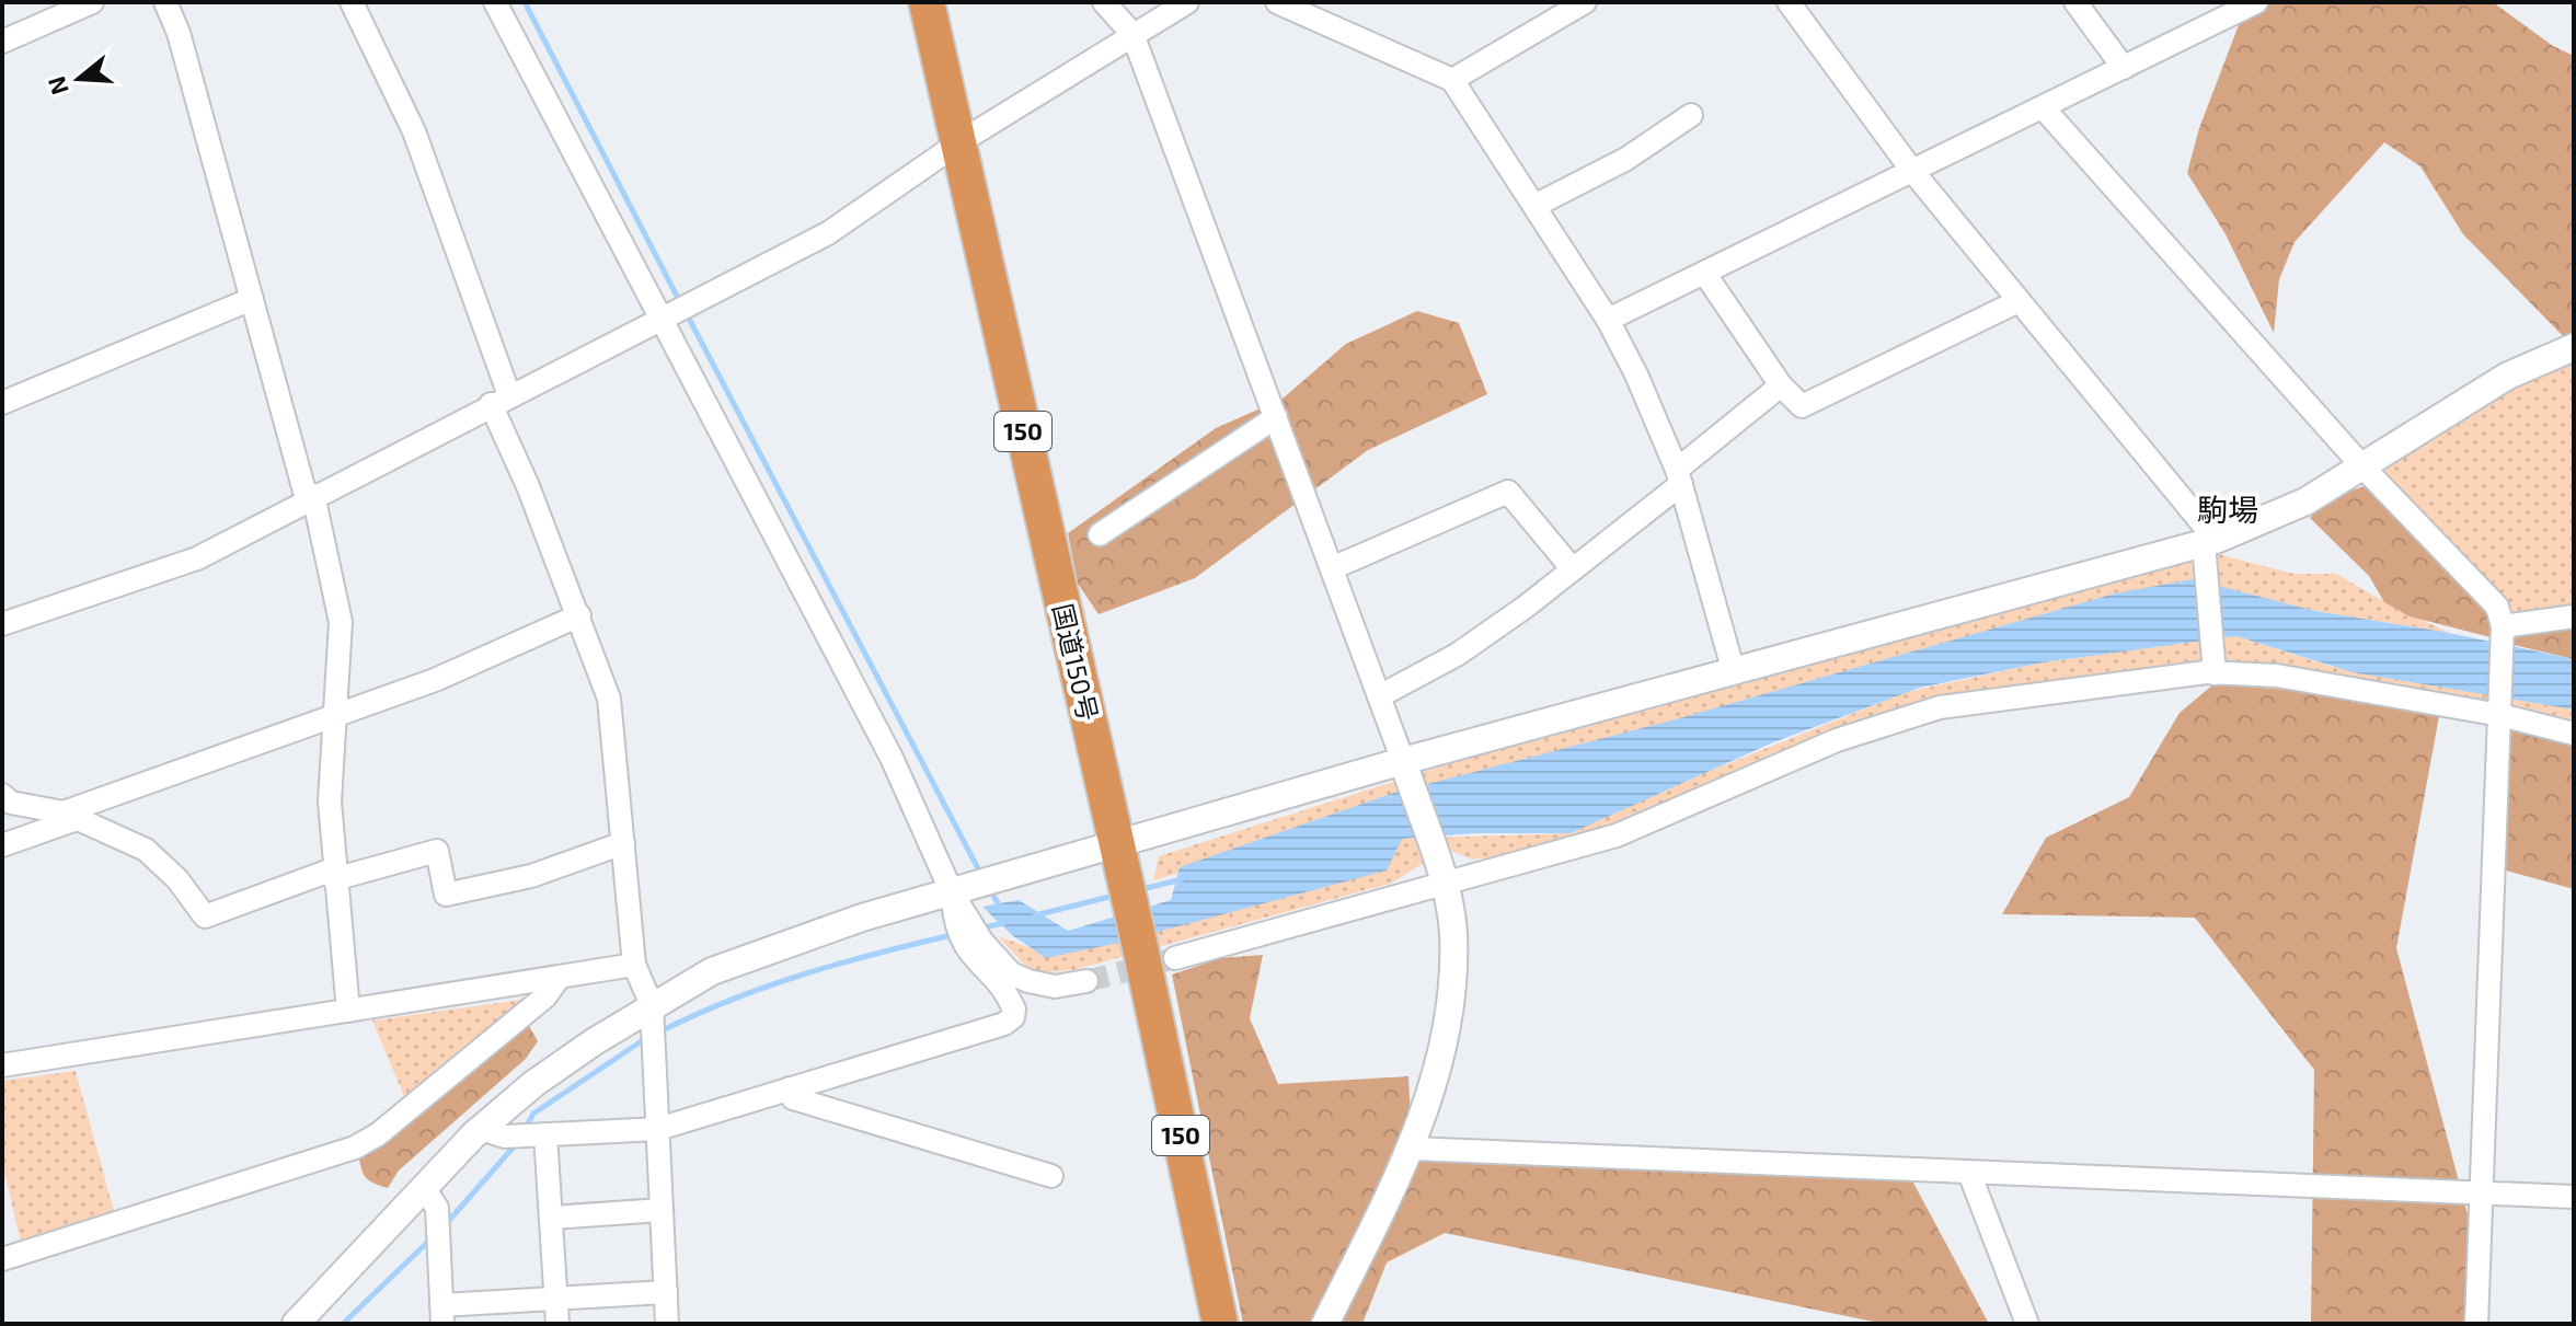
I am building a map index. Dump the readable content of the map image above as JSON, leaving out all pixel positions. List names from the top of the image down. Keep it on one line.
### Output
{"streets":{"highway":["150","国道150号"]},"districts":["駒場"],"north":"left"}
